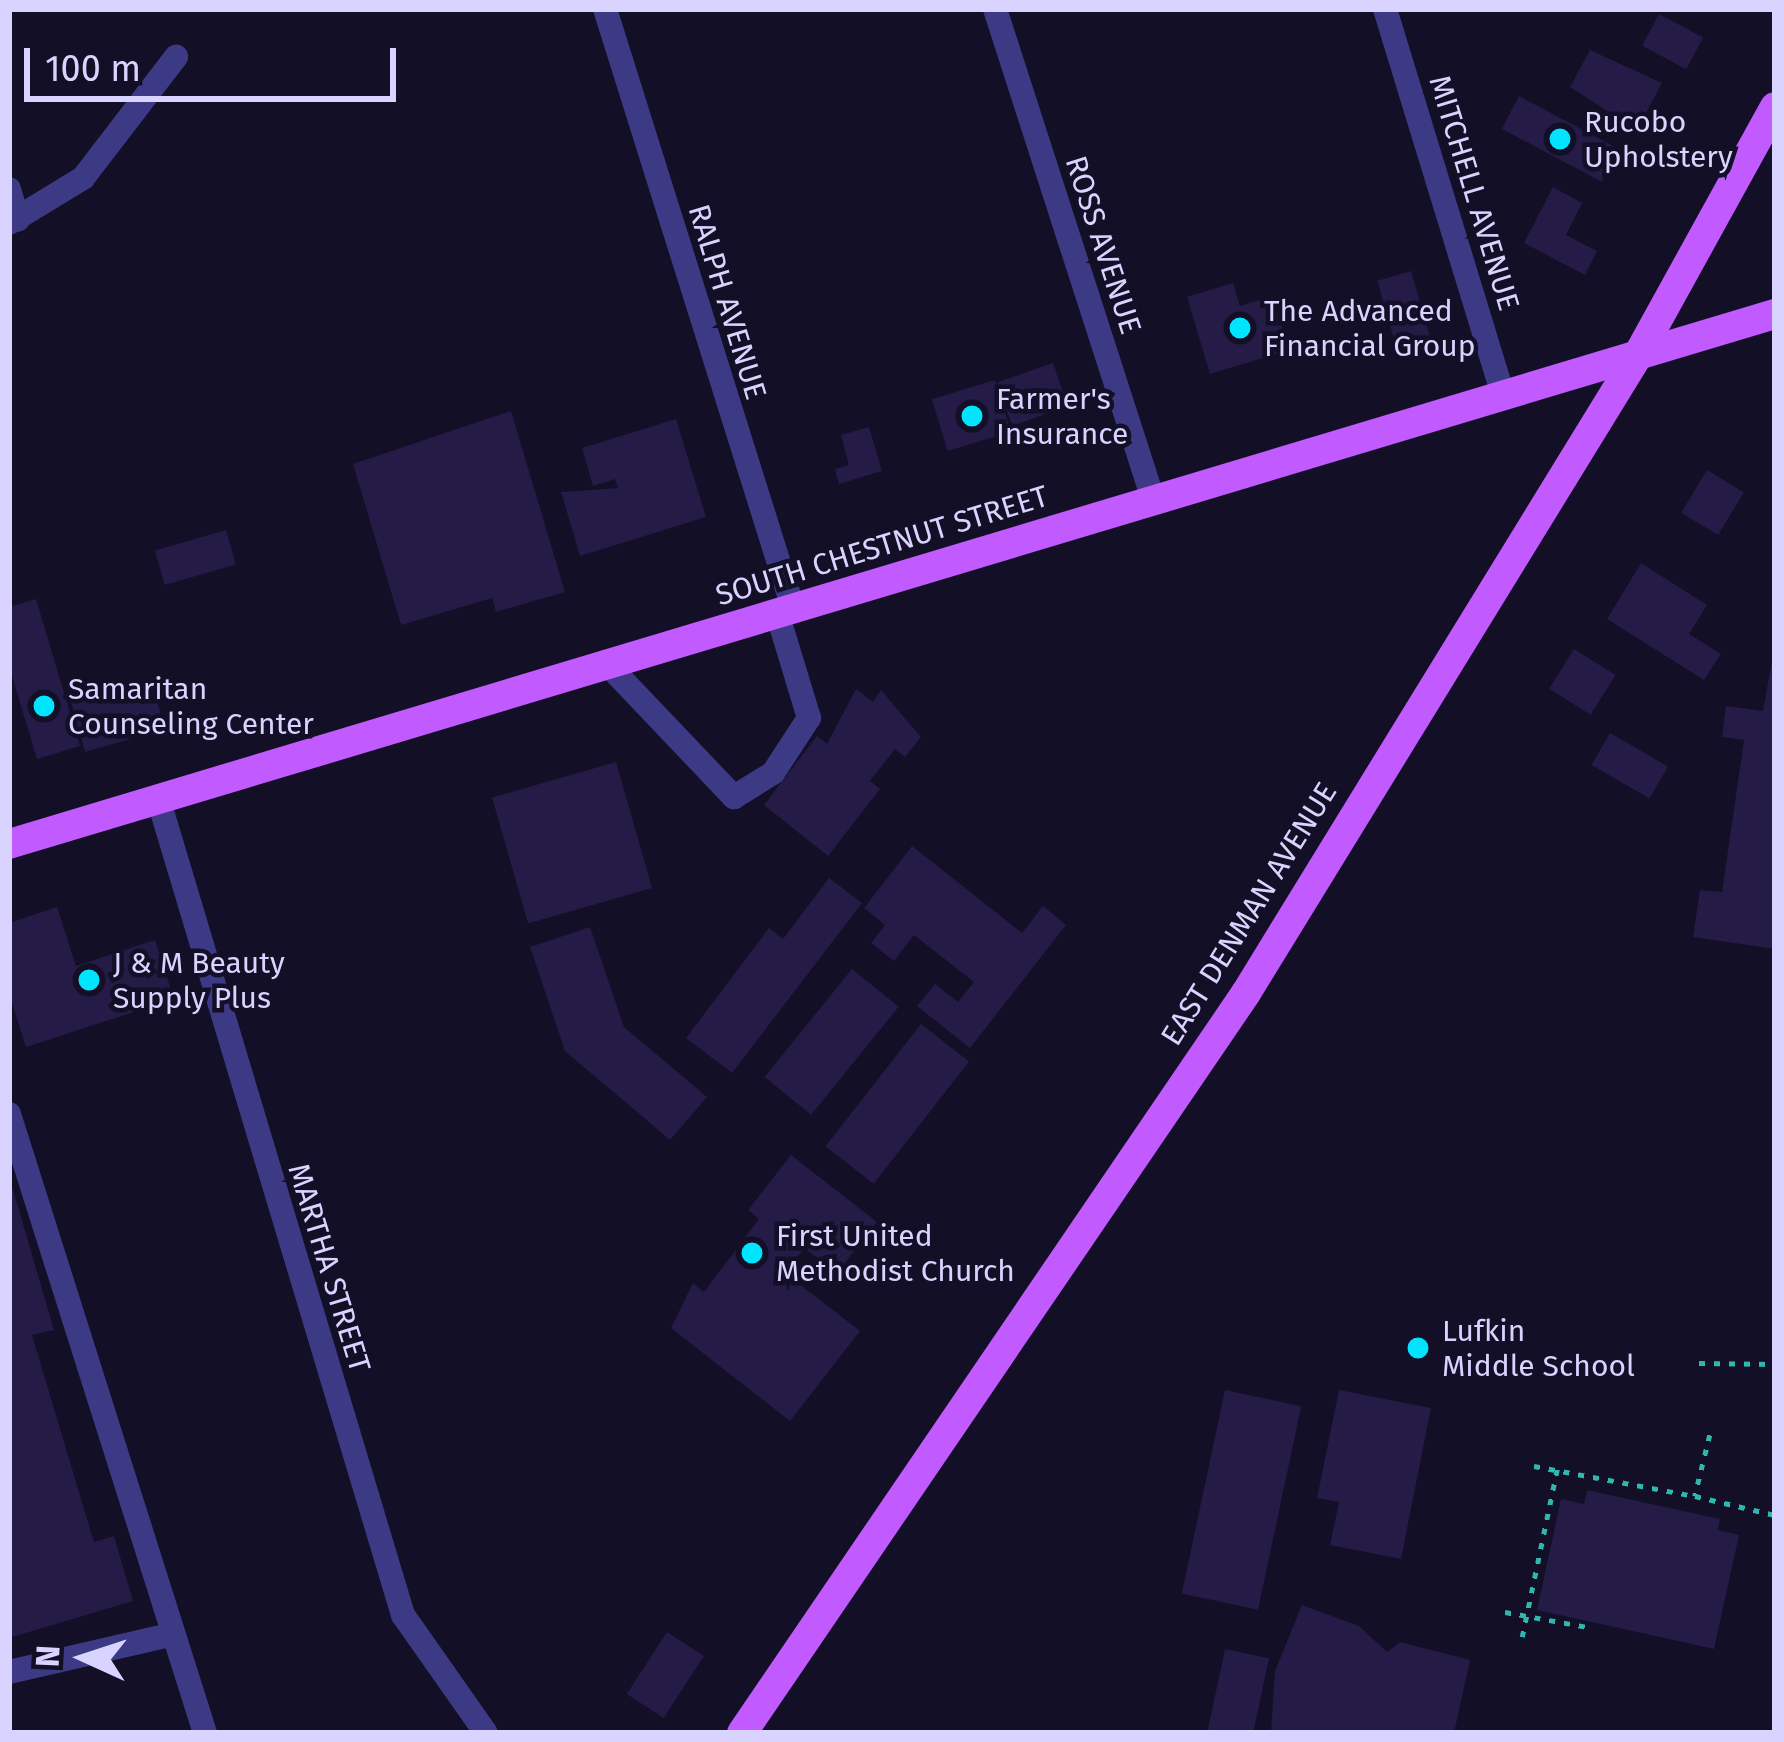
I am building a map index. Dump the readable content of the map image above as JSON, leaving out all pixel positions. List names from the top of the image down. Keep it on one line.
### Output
{"streets":{"main road":["SOUTH CHESTNUT STREET","EAST DENMAN AVENUE"],"street":["MITCHELL AVENUE","ROSS AVENUE","RALPH AVENUE","MARTHA STREET"]},"crossings":[["MITCHELL AVENUE","SOUTH CHESTNUT STREET"],["ROSS AVENUE","SOUTH CHESTNUT STREET"],["RALPH AVENUE","SOUTH CHESTNUT STREET"],["SOUTH CHESTNUT STREET","EAST DENMAN AVENUE"],["SOUTH CHESTNUT STREET","MARTHA STREET"]],"places":["Rucobo Upholstery","The Advanced Financial Group","Farmer's Insurance","Samaritan Counseling Center","J & M Beauty Supply Plus","First United Methodist Church","Lufkin Middle School"],"scale_bar":"100 m","north":"left"}
